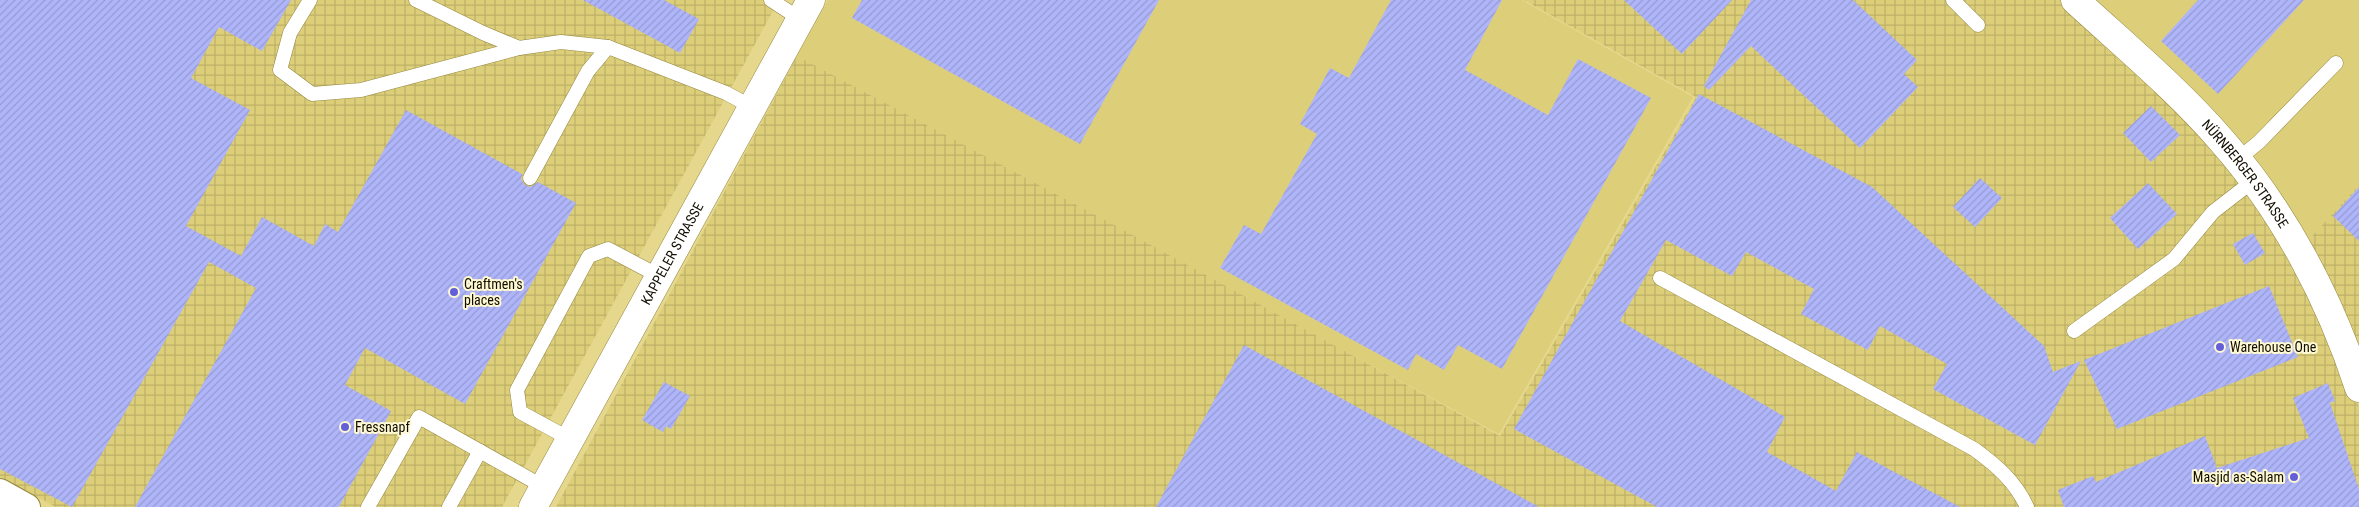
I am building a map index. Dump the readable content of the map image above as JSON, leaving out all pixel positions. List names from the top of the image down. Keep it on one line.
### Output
{"streets":{"street":["NÜRNBERGER STRASSE","KAPPELER STRASSE"]},"places":["Craftmen's places","Warehouse One","Fressnapf","Masjid as-Salam"]}
